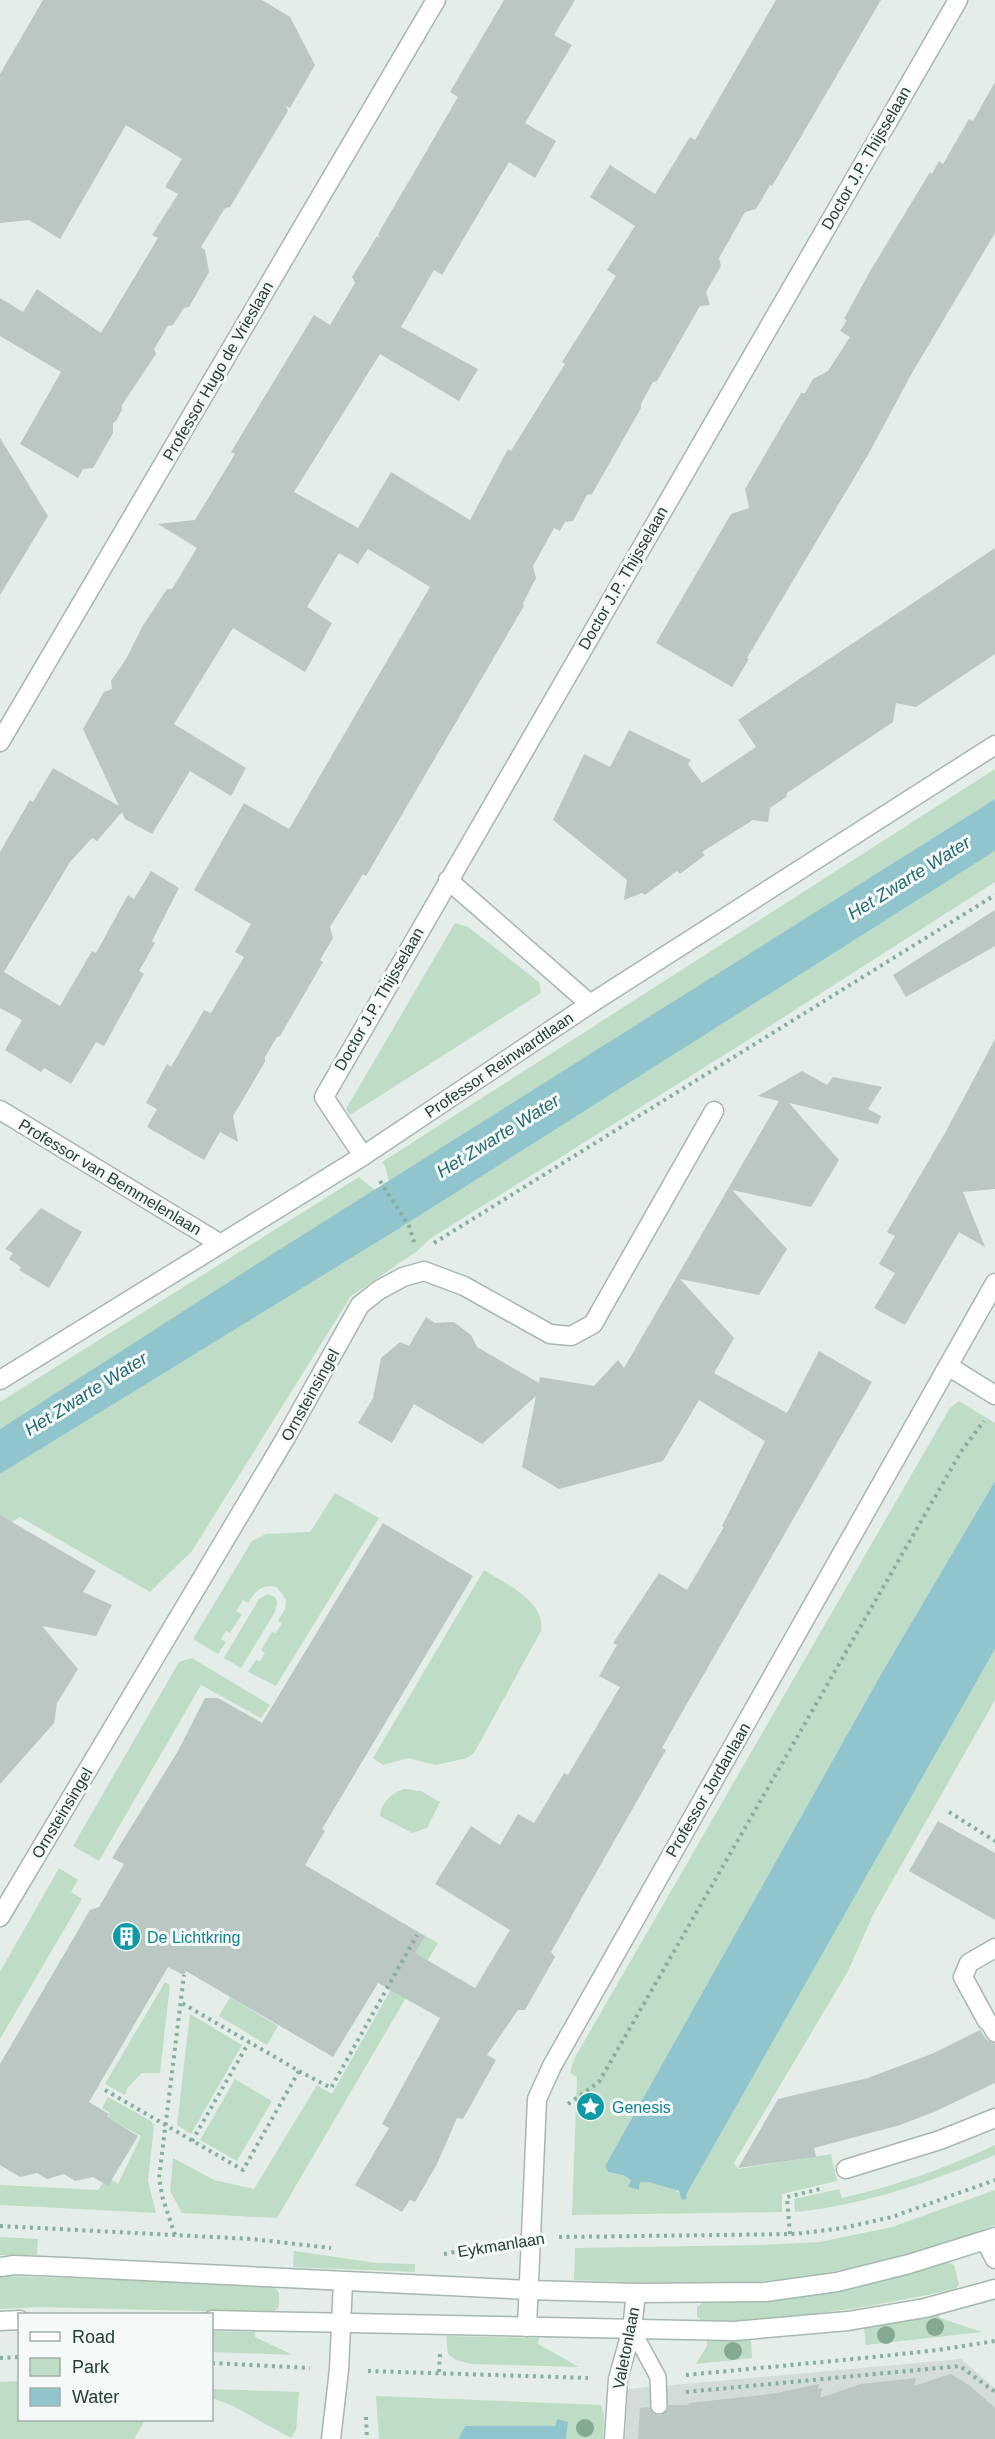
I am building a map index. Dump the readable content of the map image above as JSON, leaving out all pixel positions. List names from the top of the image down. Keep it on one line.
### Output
{"streets":{"street":["Doctor J.P. Thijsselaan","Professor Hugo de Vrieslaan","Professor Reinwardtlaan","Professor van Bemmelenlaan","Ornsteinsingel","Professor Jordanlaan","Valetonlaan"],"path":["Eykmanlaan"]},"crossings":[["Doctor J.P. Thijsselaan","Professor Reinwardtlaan"],["Professor Reinwardtlaan","Professor van Bemmelenlaan"],["Professor Jordanlaan","Eykmanlaan"]],"water":["Het Zwarte Water"],"places":{"building":["De Lichtkring"],"place":["Genesis"]},"legend":["Road","Park","Water"]}
